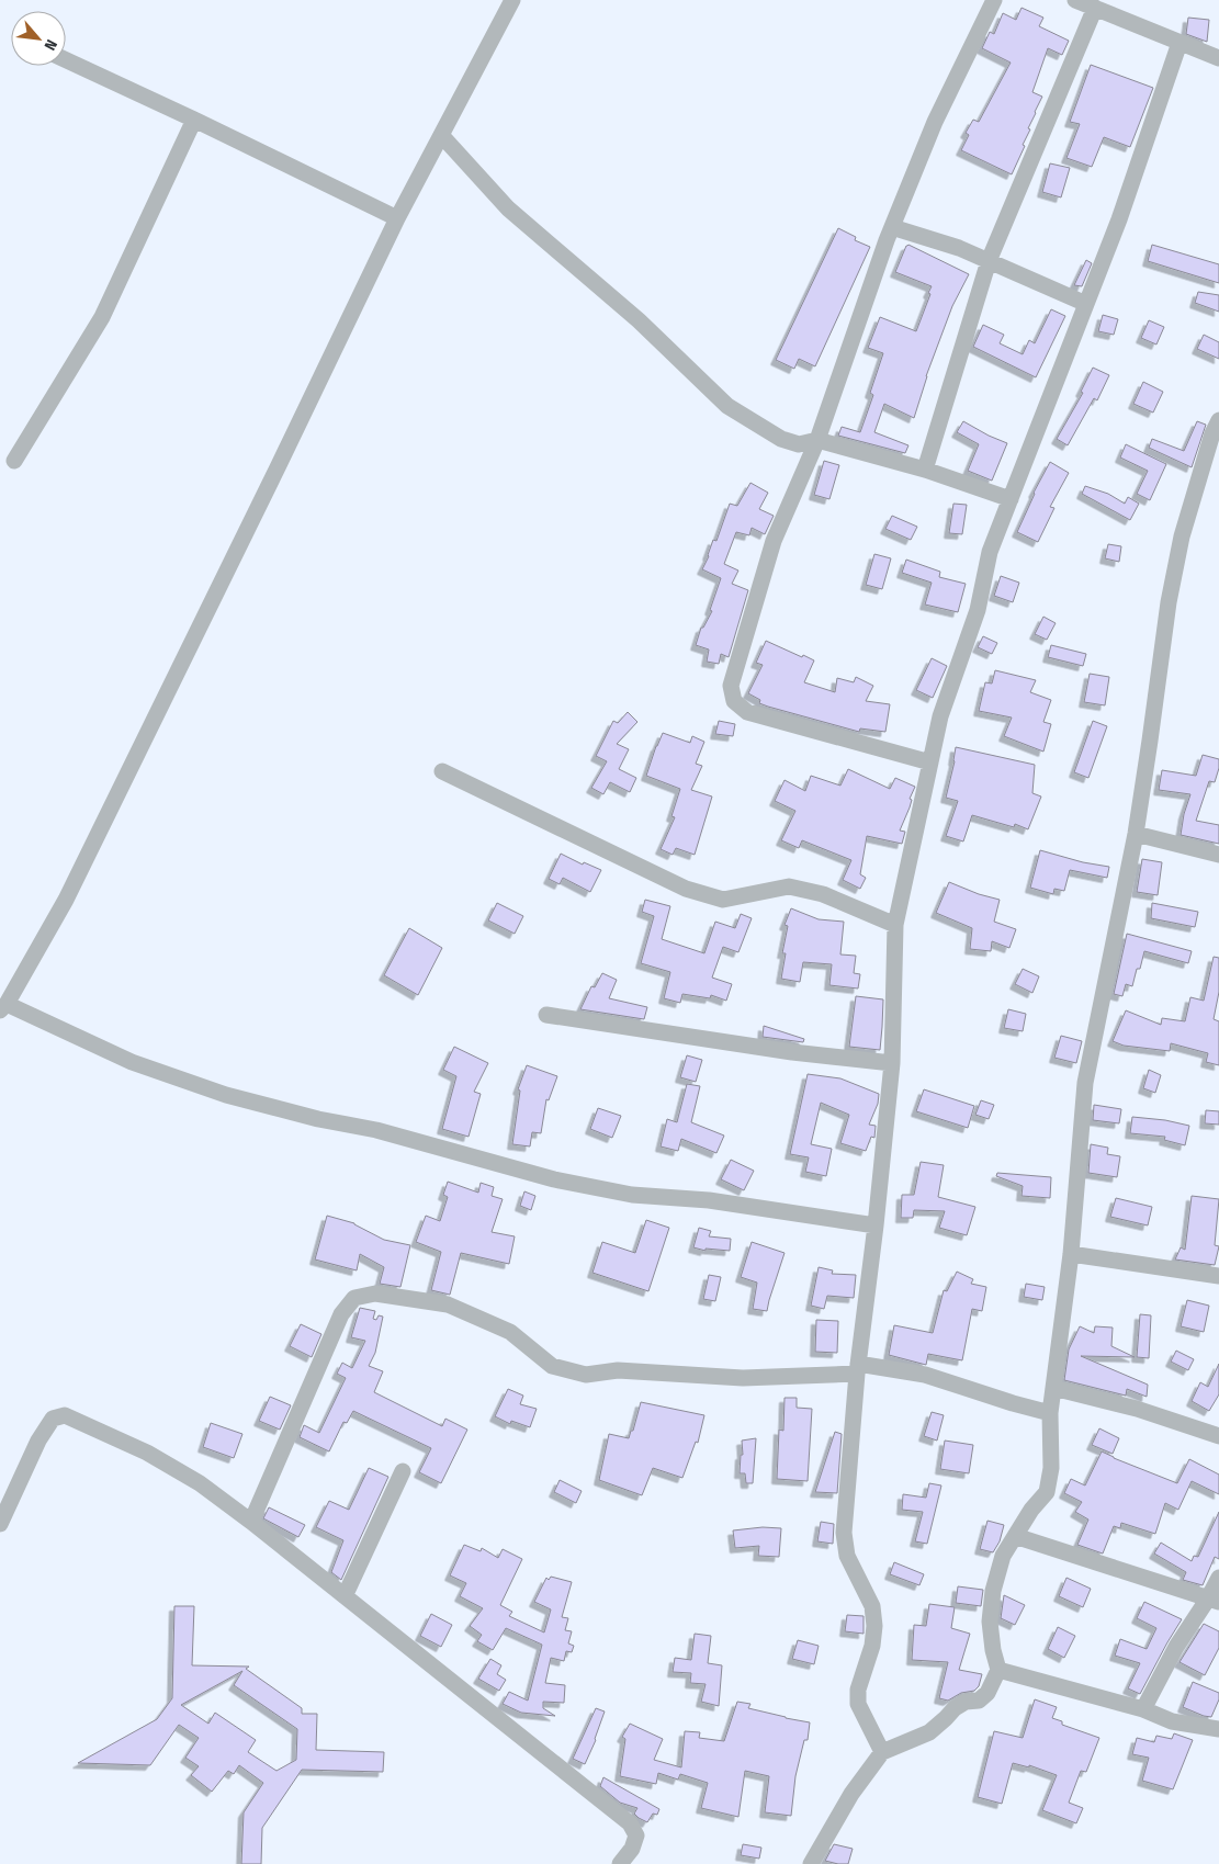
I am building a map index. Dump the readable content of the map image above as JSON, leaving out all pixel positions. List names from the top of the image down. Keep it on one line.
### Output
{"north":"bottom right"}
